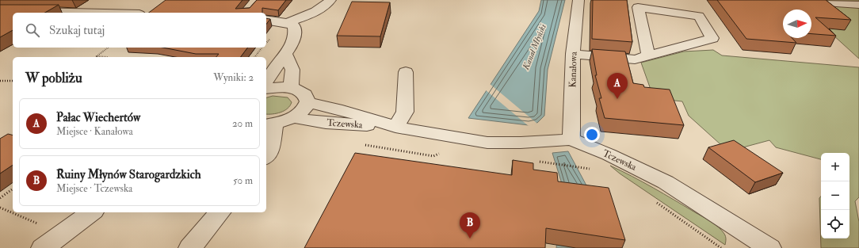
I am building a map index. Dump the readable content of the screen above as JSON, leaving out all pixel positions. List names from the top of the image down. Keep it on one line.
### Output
{"streets":{"street":["Kanałowa","Tczewska"]},"crossings":[["Kanałowa","Tczewska"]],"water":["Kanał Młyński"],"north":"right","page":{"search":"Szukaj tutaj","heading":["W pobliżu","Wyniki: 2"],"pins":["A","B"],"list":[{"mark":"A","name":"Pałac Wiechertów","note":"Miejsce · Kanałowa","value":"20 m"},{"mark":"B","name":"Ruiny Młynów Starogardzkich","note":"Miejsce · Tczewska","value":"50 m"}],"map_buttons":["+","−"]}}
